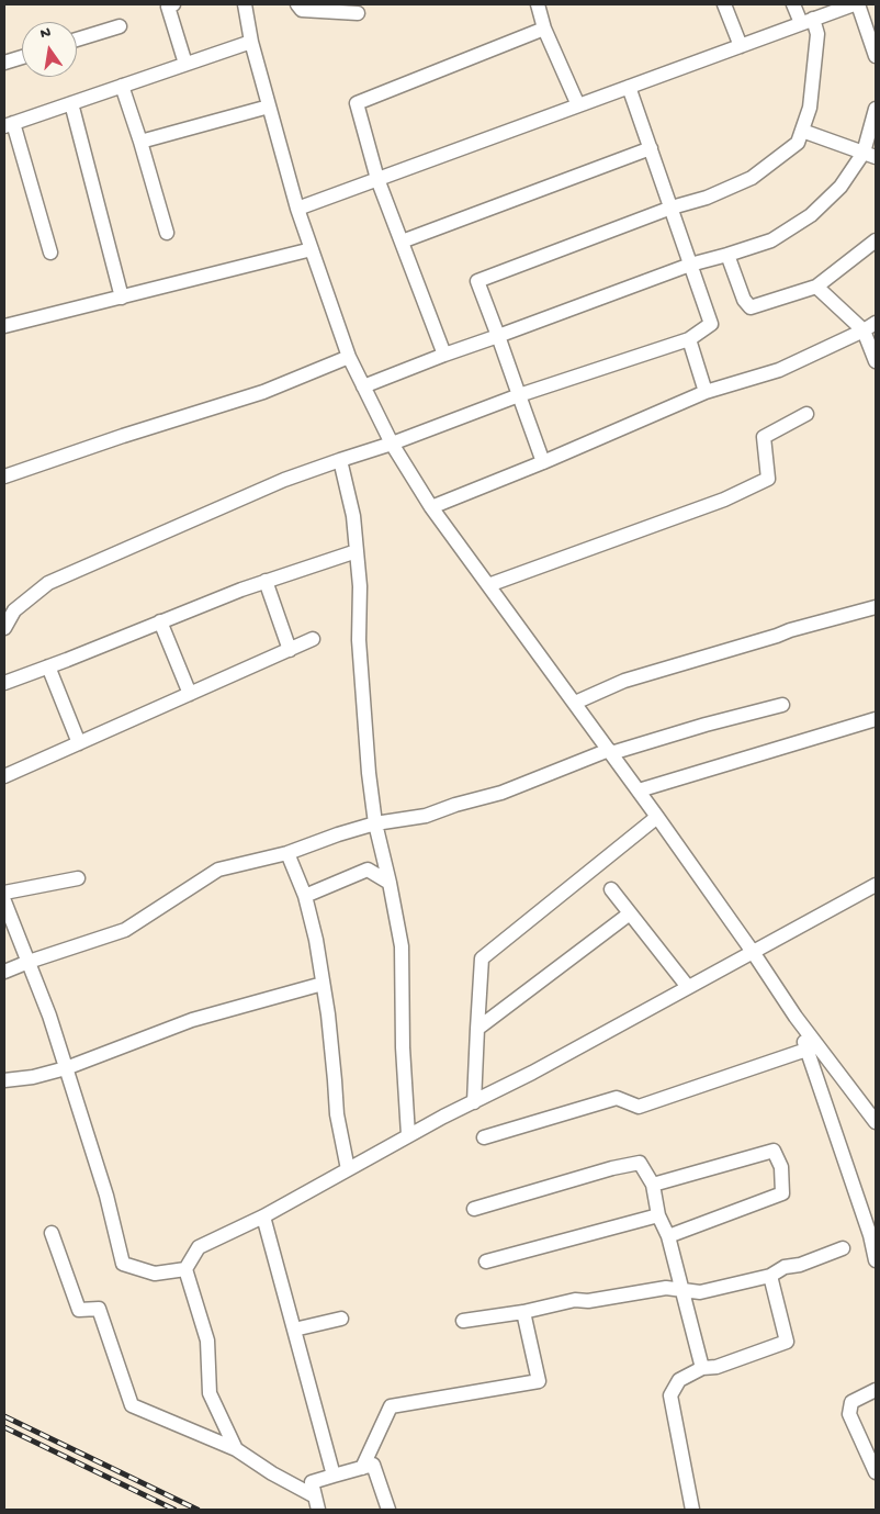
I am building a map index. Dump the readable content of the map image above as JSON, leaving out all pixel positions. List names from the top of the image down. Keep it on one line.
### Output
{"north":"top"}
